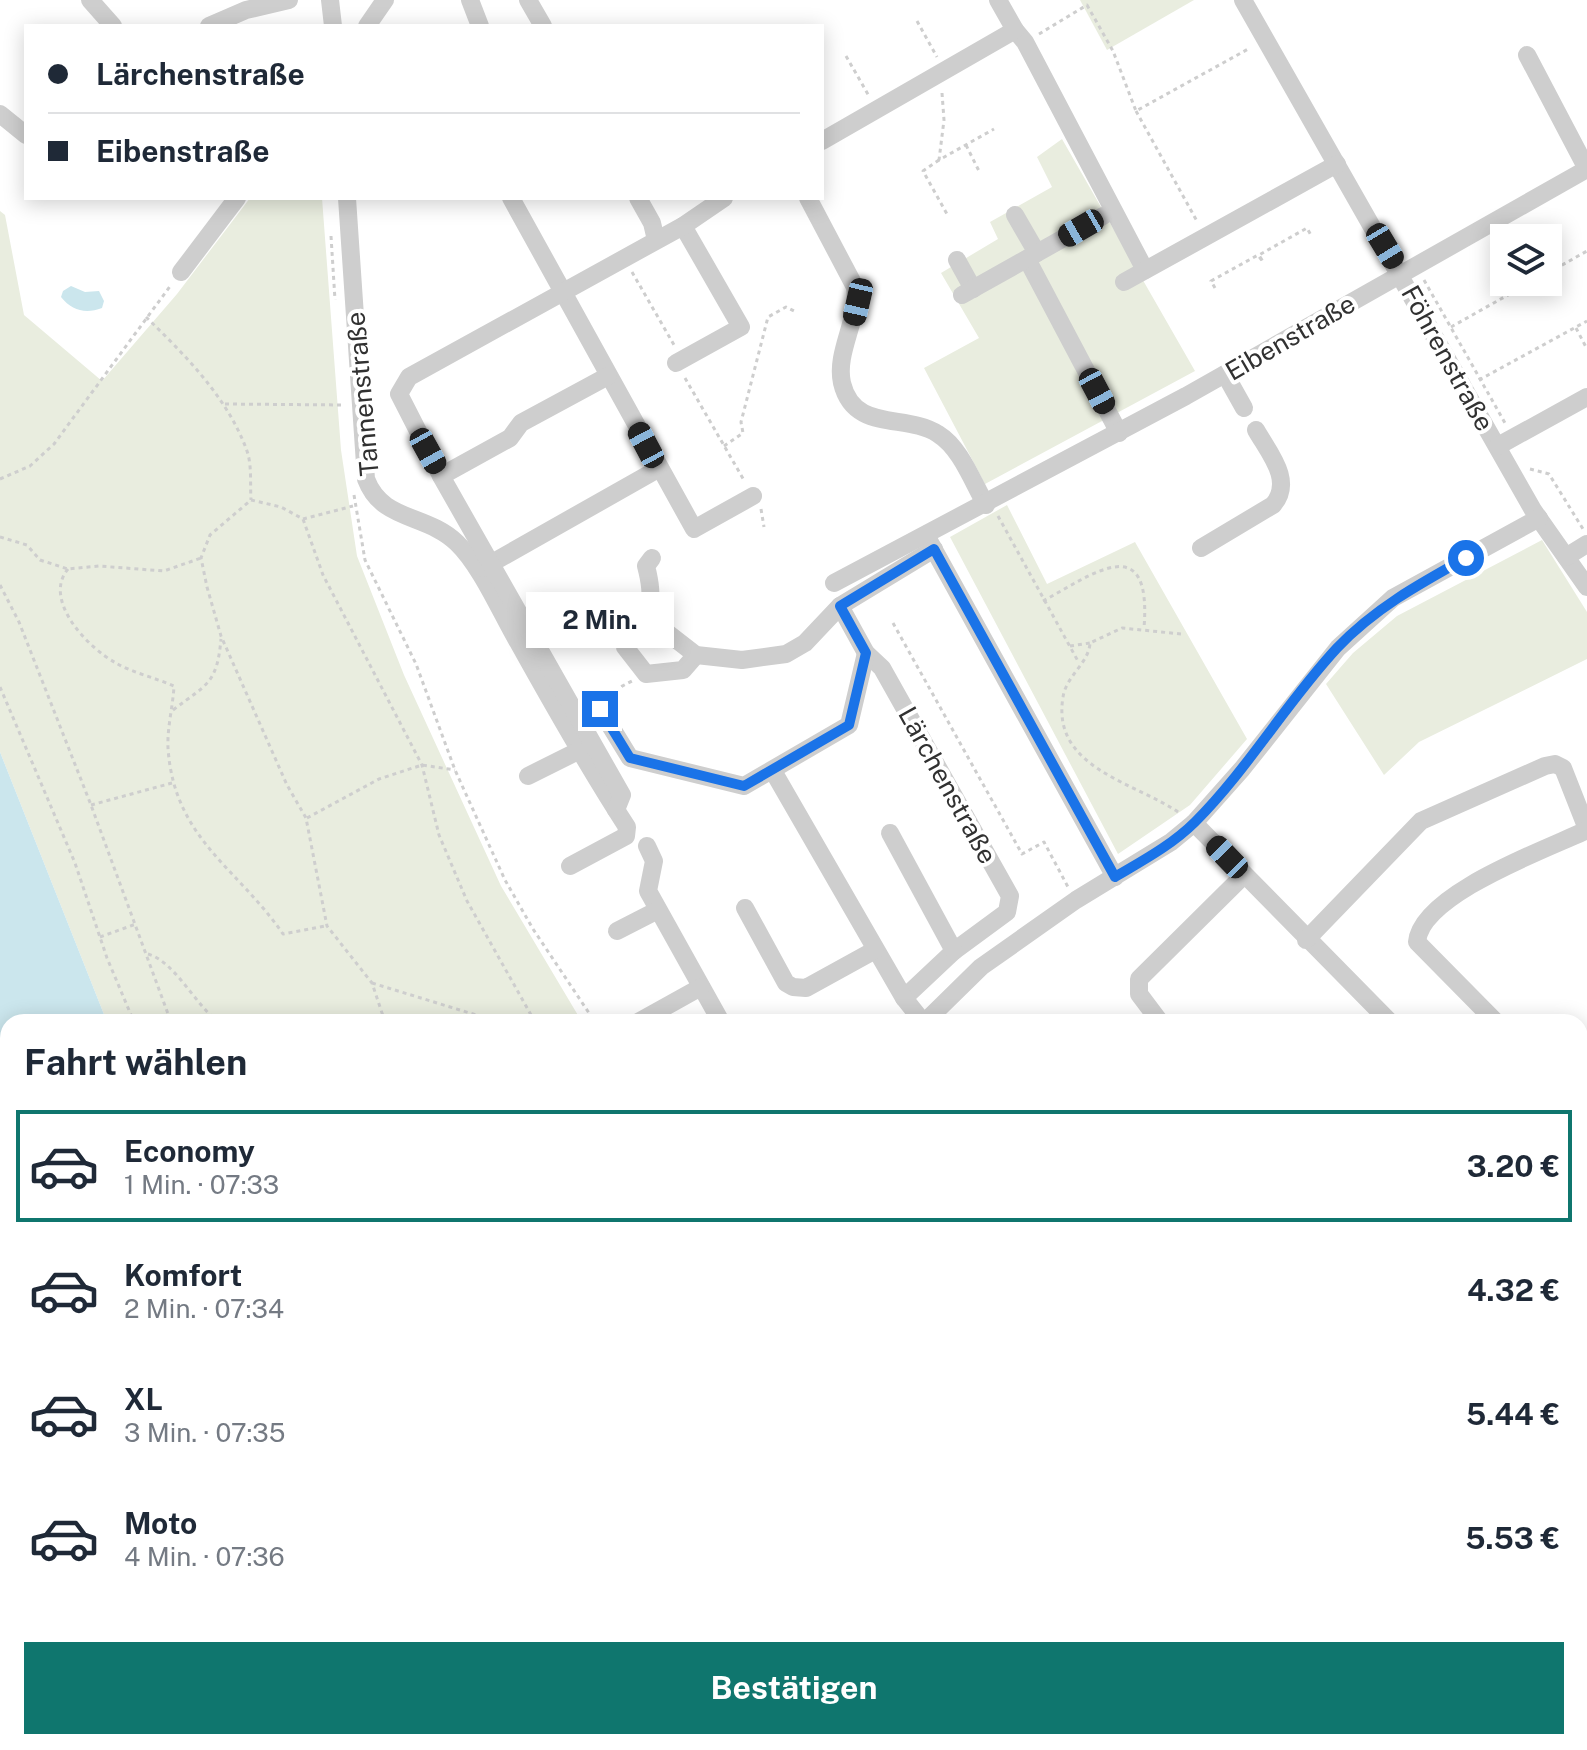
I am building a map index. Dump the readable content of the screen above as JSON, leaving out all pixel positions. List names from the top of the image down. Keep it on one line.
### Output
{"streets":{"street":["Eibenstraße","Föhrenstraße","Tannenstraße","Lärchenstraße"]},"crossings":[["Eibenstraße","Föhrenstraße"],["Eibenstraße","Lärchenstraße"]],"page":{"banner":["Lärchenstraße","Eibenstraße"],"bubble":"2 Min.","heading":"Fahrt wählen","list":[{"name":"Economy","note":"1 Min. · 07:33","value":"3.20 €"},{"name":"Komfort","note":"2 Min. · 07:34","value":"4.32 €"},{"name":"XL","note":"3 Min. · 07:35","value":"5.44 €"},{"name":"Moto","note":"4 Min. · 07:36","value":"5.53 €"}],"buttons":"Bestätigen"}}
